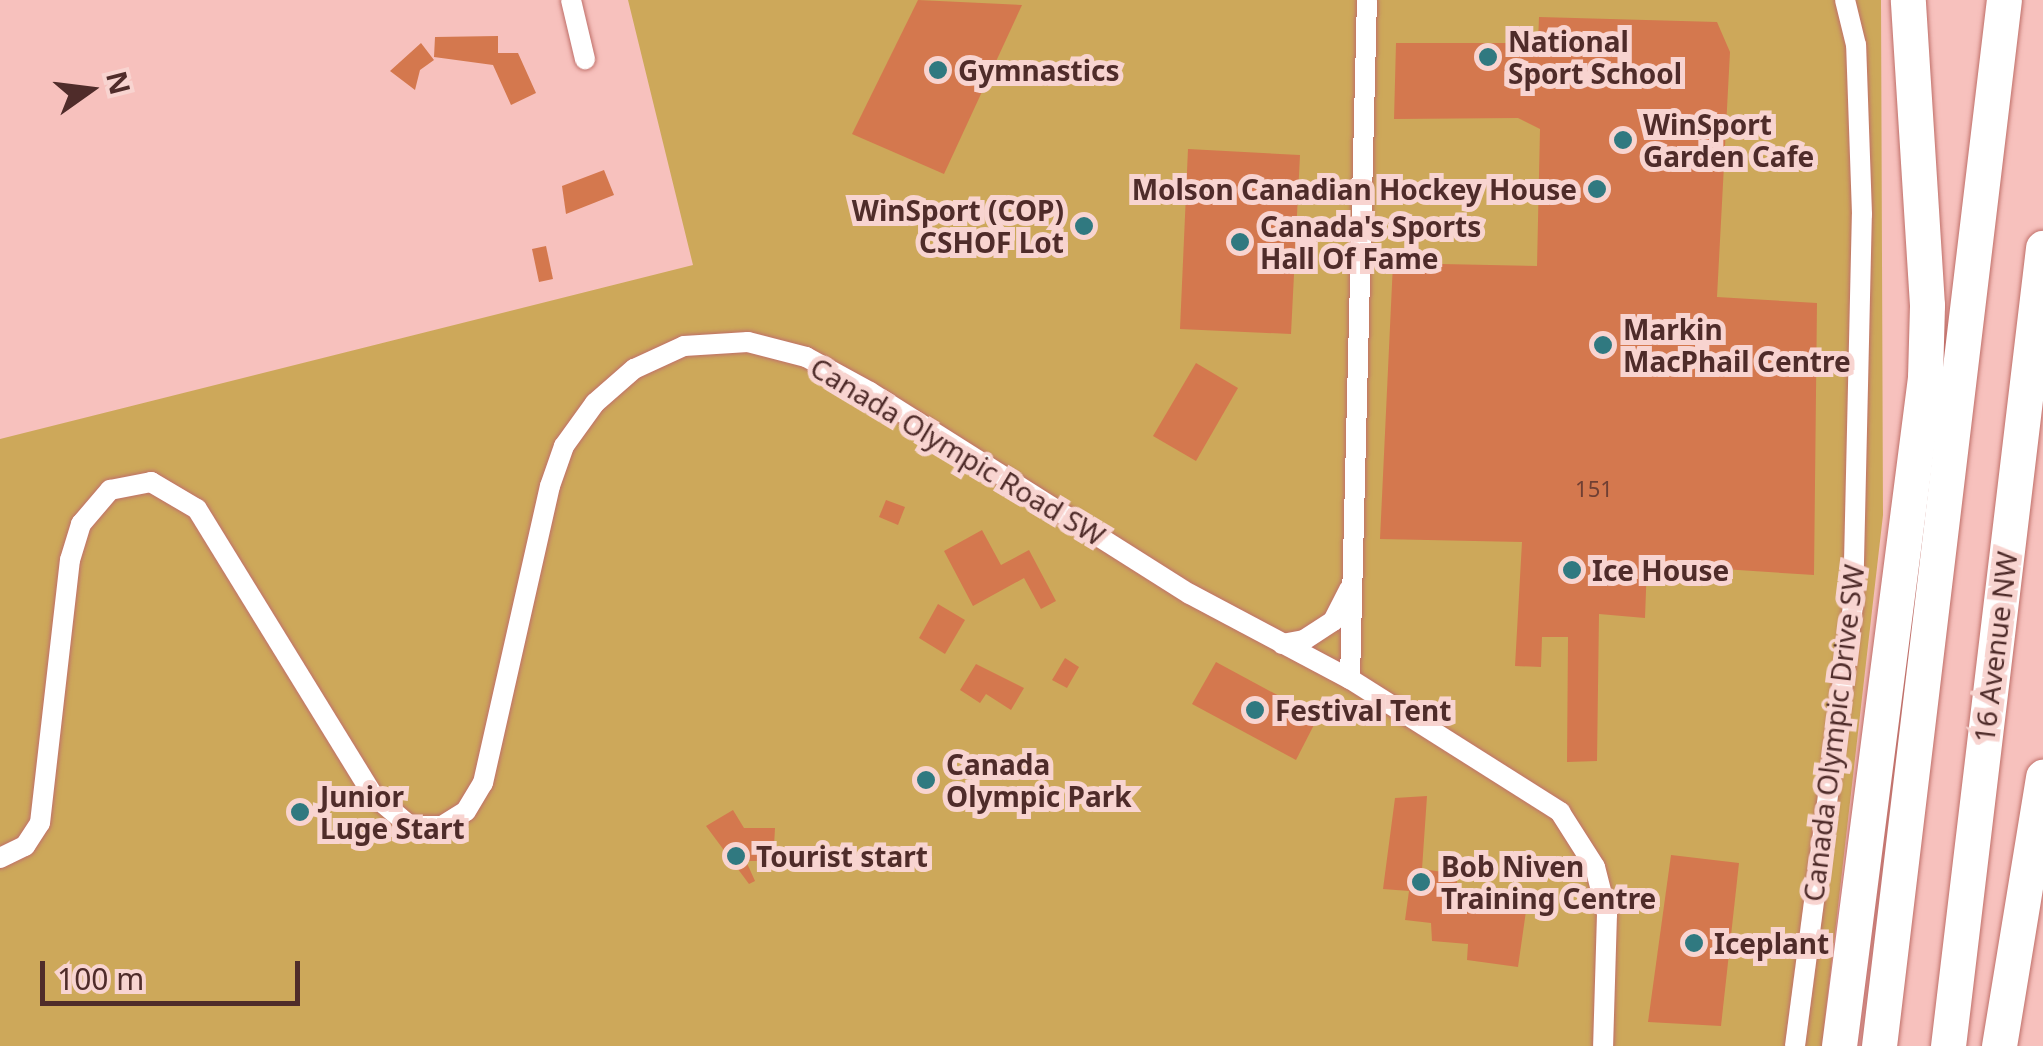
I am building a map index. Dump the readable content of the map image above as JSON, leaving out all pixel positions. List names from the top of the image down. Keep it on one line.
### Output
{"streets":{"highway":["16 Avenue NW"],"street":["Canada Olympic Road SW","Canada Olympic Drive SW"]},"places":["National Sport School","Gymnastics","WinSport Garden Cafe","Molson Canadian Hockey House","WinSport (COP) CSHOF Lot","Canada's Sports Hall Of Fame","Markin MacPhail Centre","Ice House","Festival Tent","Canada Olympic Park","Junior Luge Start","Tourist start","Bob Niven Training Centre","Iceplant"],"house_numbers":["151"],"scale_bar":"100 m","north":"right"}
